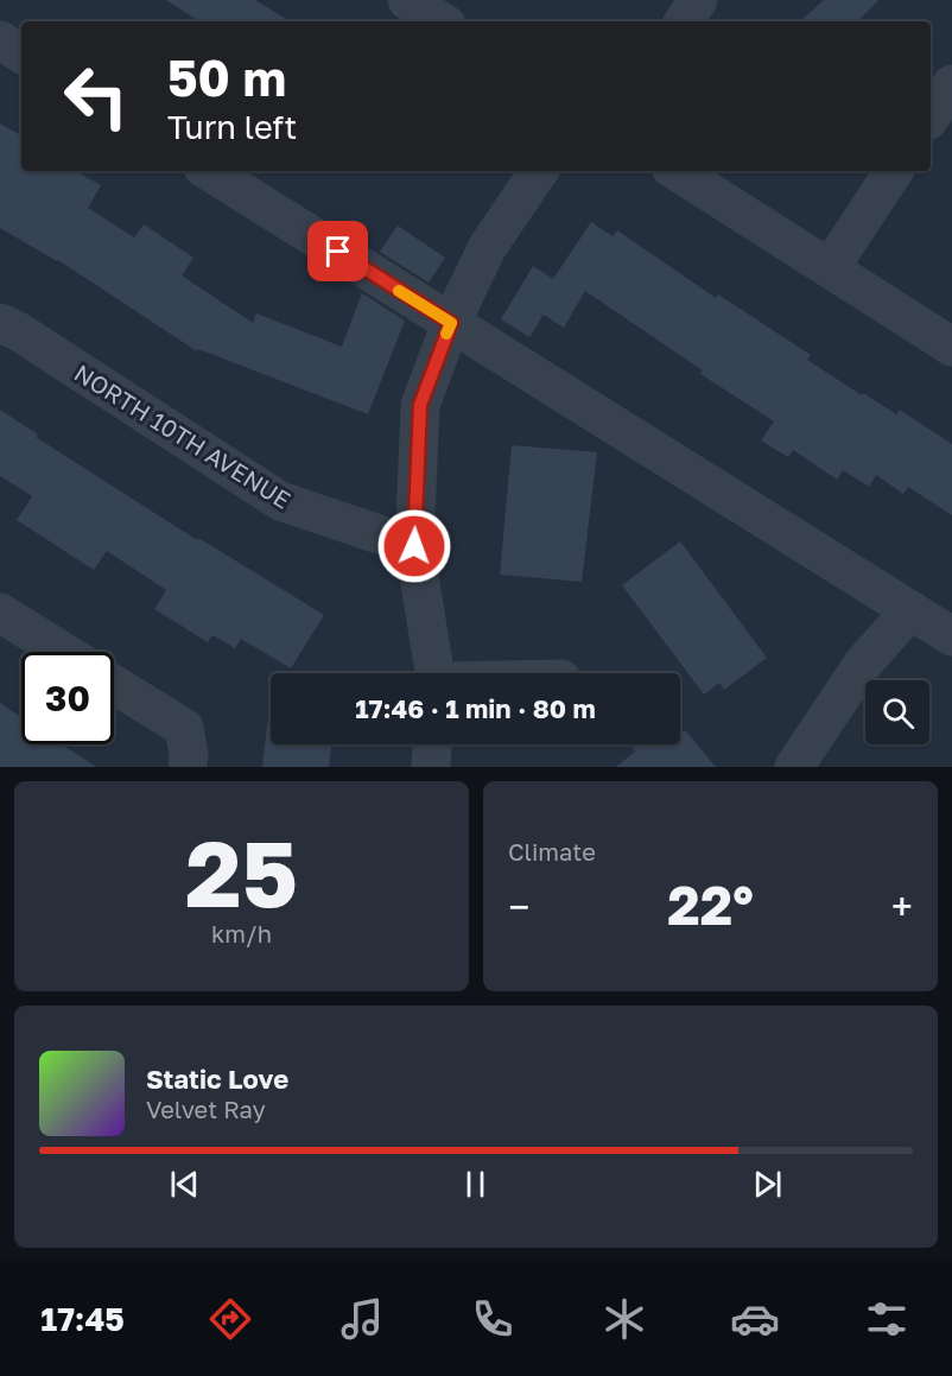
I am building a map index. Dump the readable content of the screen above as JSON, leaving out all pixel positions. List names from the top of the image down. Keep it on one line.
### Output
{"streets":{"street":["NORTH 10TH AVENUE"]},"page":{"turn":["50 m","Turn left"],"limit":"30","trip":"17:46 · 1 min · 80 m","tile":[["25","km/h"],"Climate"],"heat":["−","22°","+"],"song":["Static Love","Velvet Ray"],"tabs":"17:45"}}
